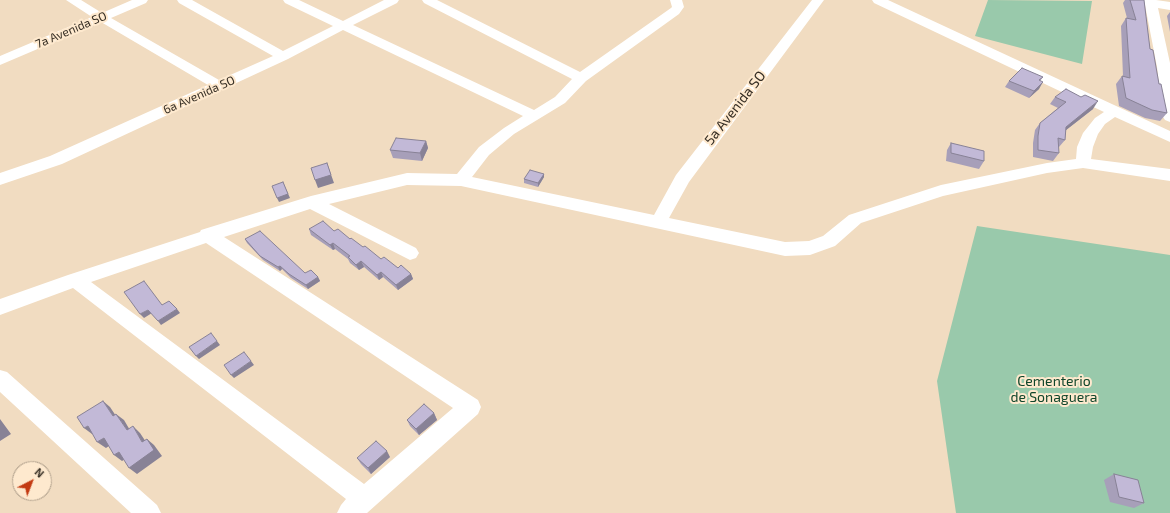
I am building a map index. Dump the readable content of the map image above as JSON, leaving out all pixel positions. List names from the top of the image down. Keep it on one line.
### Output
{"streets":{"street":["7a Avenida SO","6a Avenida SO","5a Avenida SO"]},"parks":["Cementerio de Sonaguera"],"north":"top right"}
